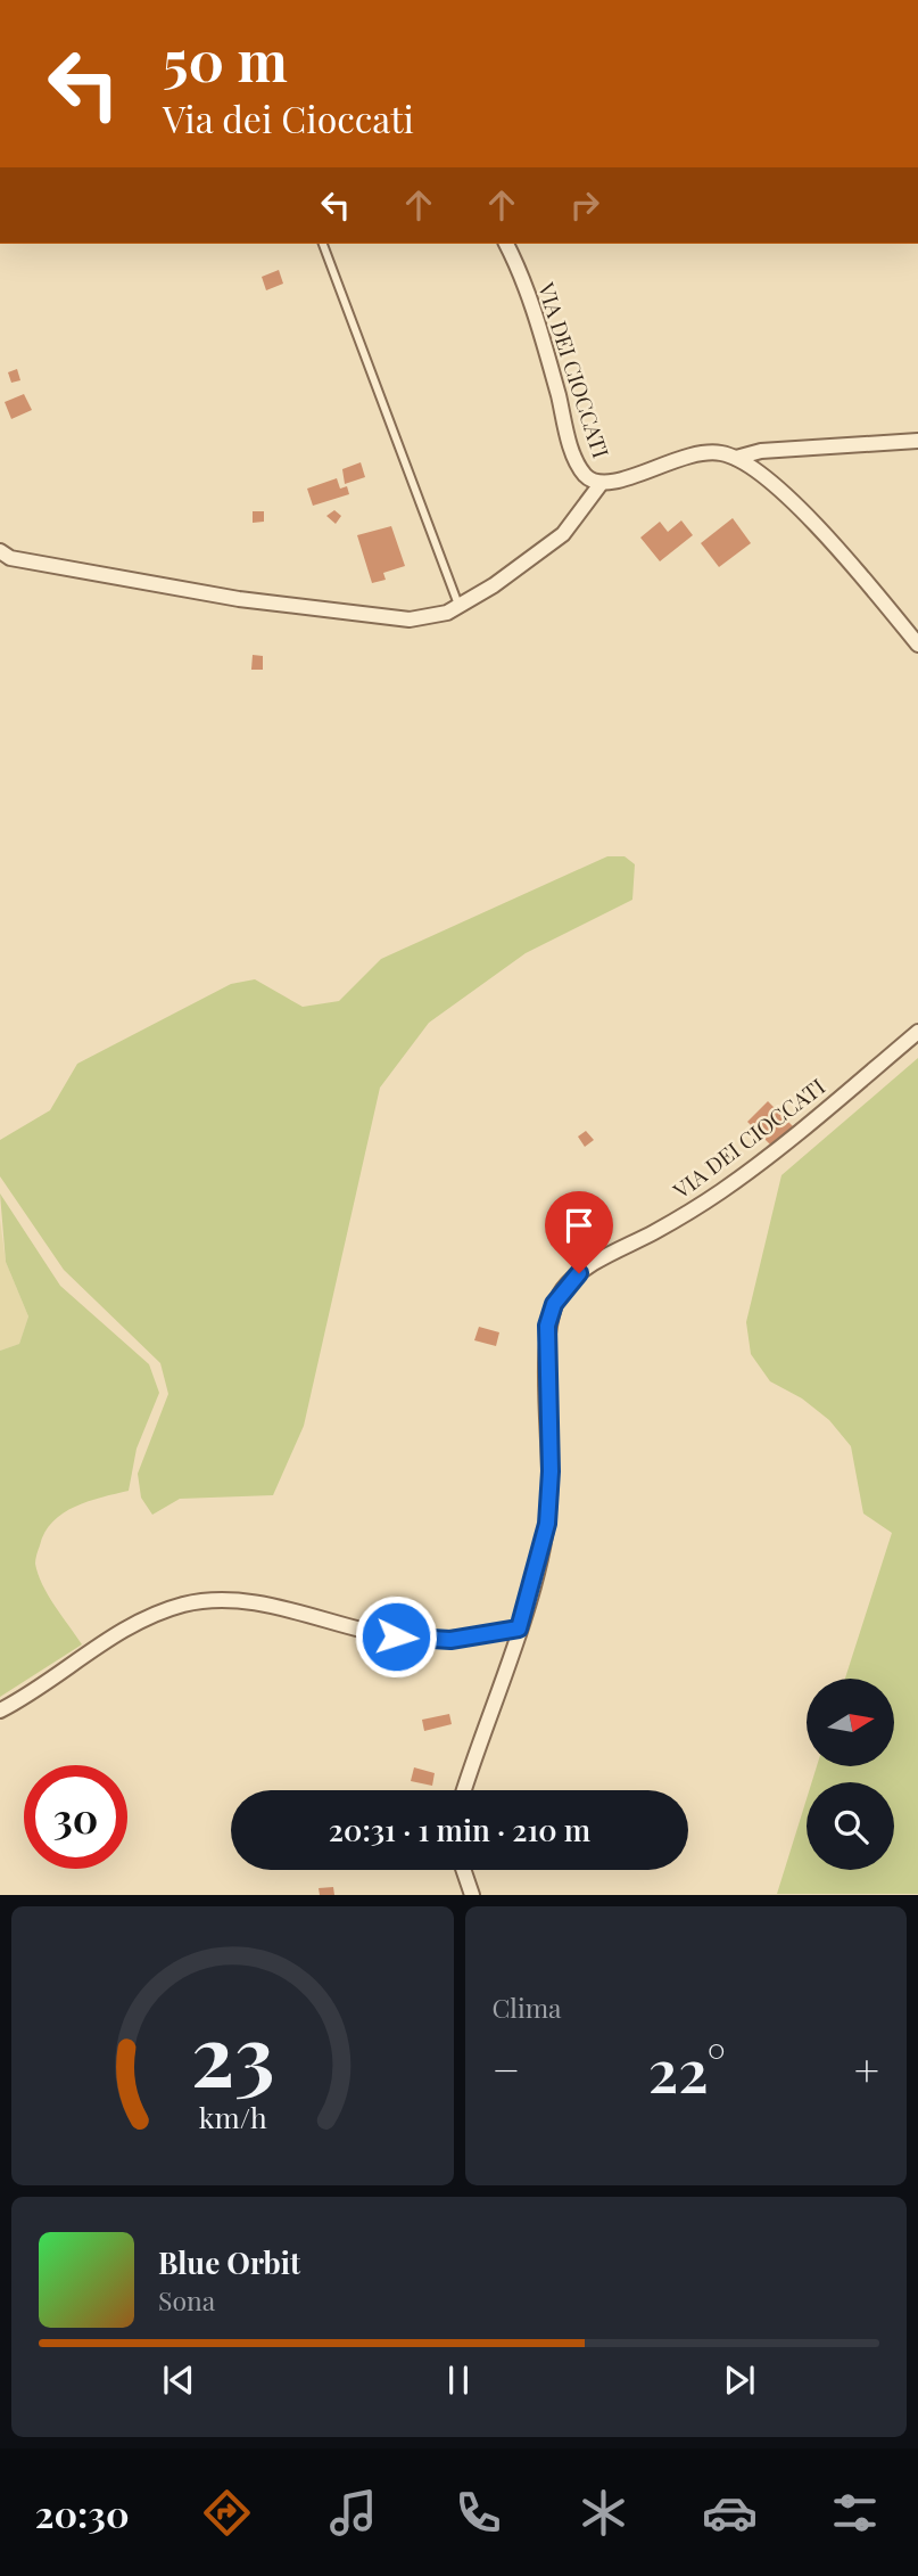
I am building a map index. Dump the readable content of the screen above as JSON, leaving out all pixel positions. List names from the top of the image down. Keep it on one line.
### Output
{"streets":{"street":["VIA DEI CIOCCATI"]},"north":"right","page":{"turn":["50 m","Via dei Cioccati"],"limit":"30","trip":"20:31 · 1 min · 210 m","tile":"Clima","heat":["−","22°","+"],"song":["Blue Orbit","Sona"],"tabs":"20:30","gauge":["23","km/h"]}}
